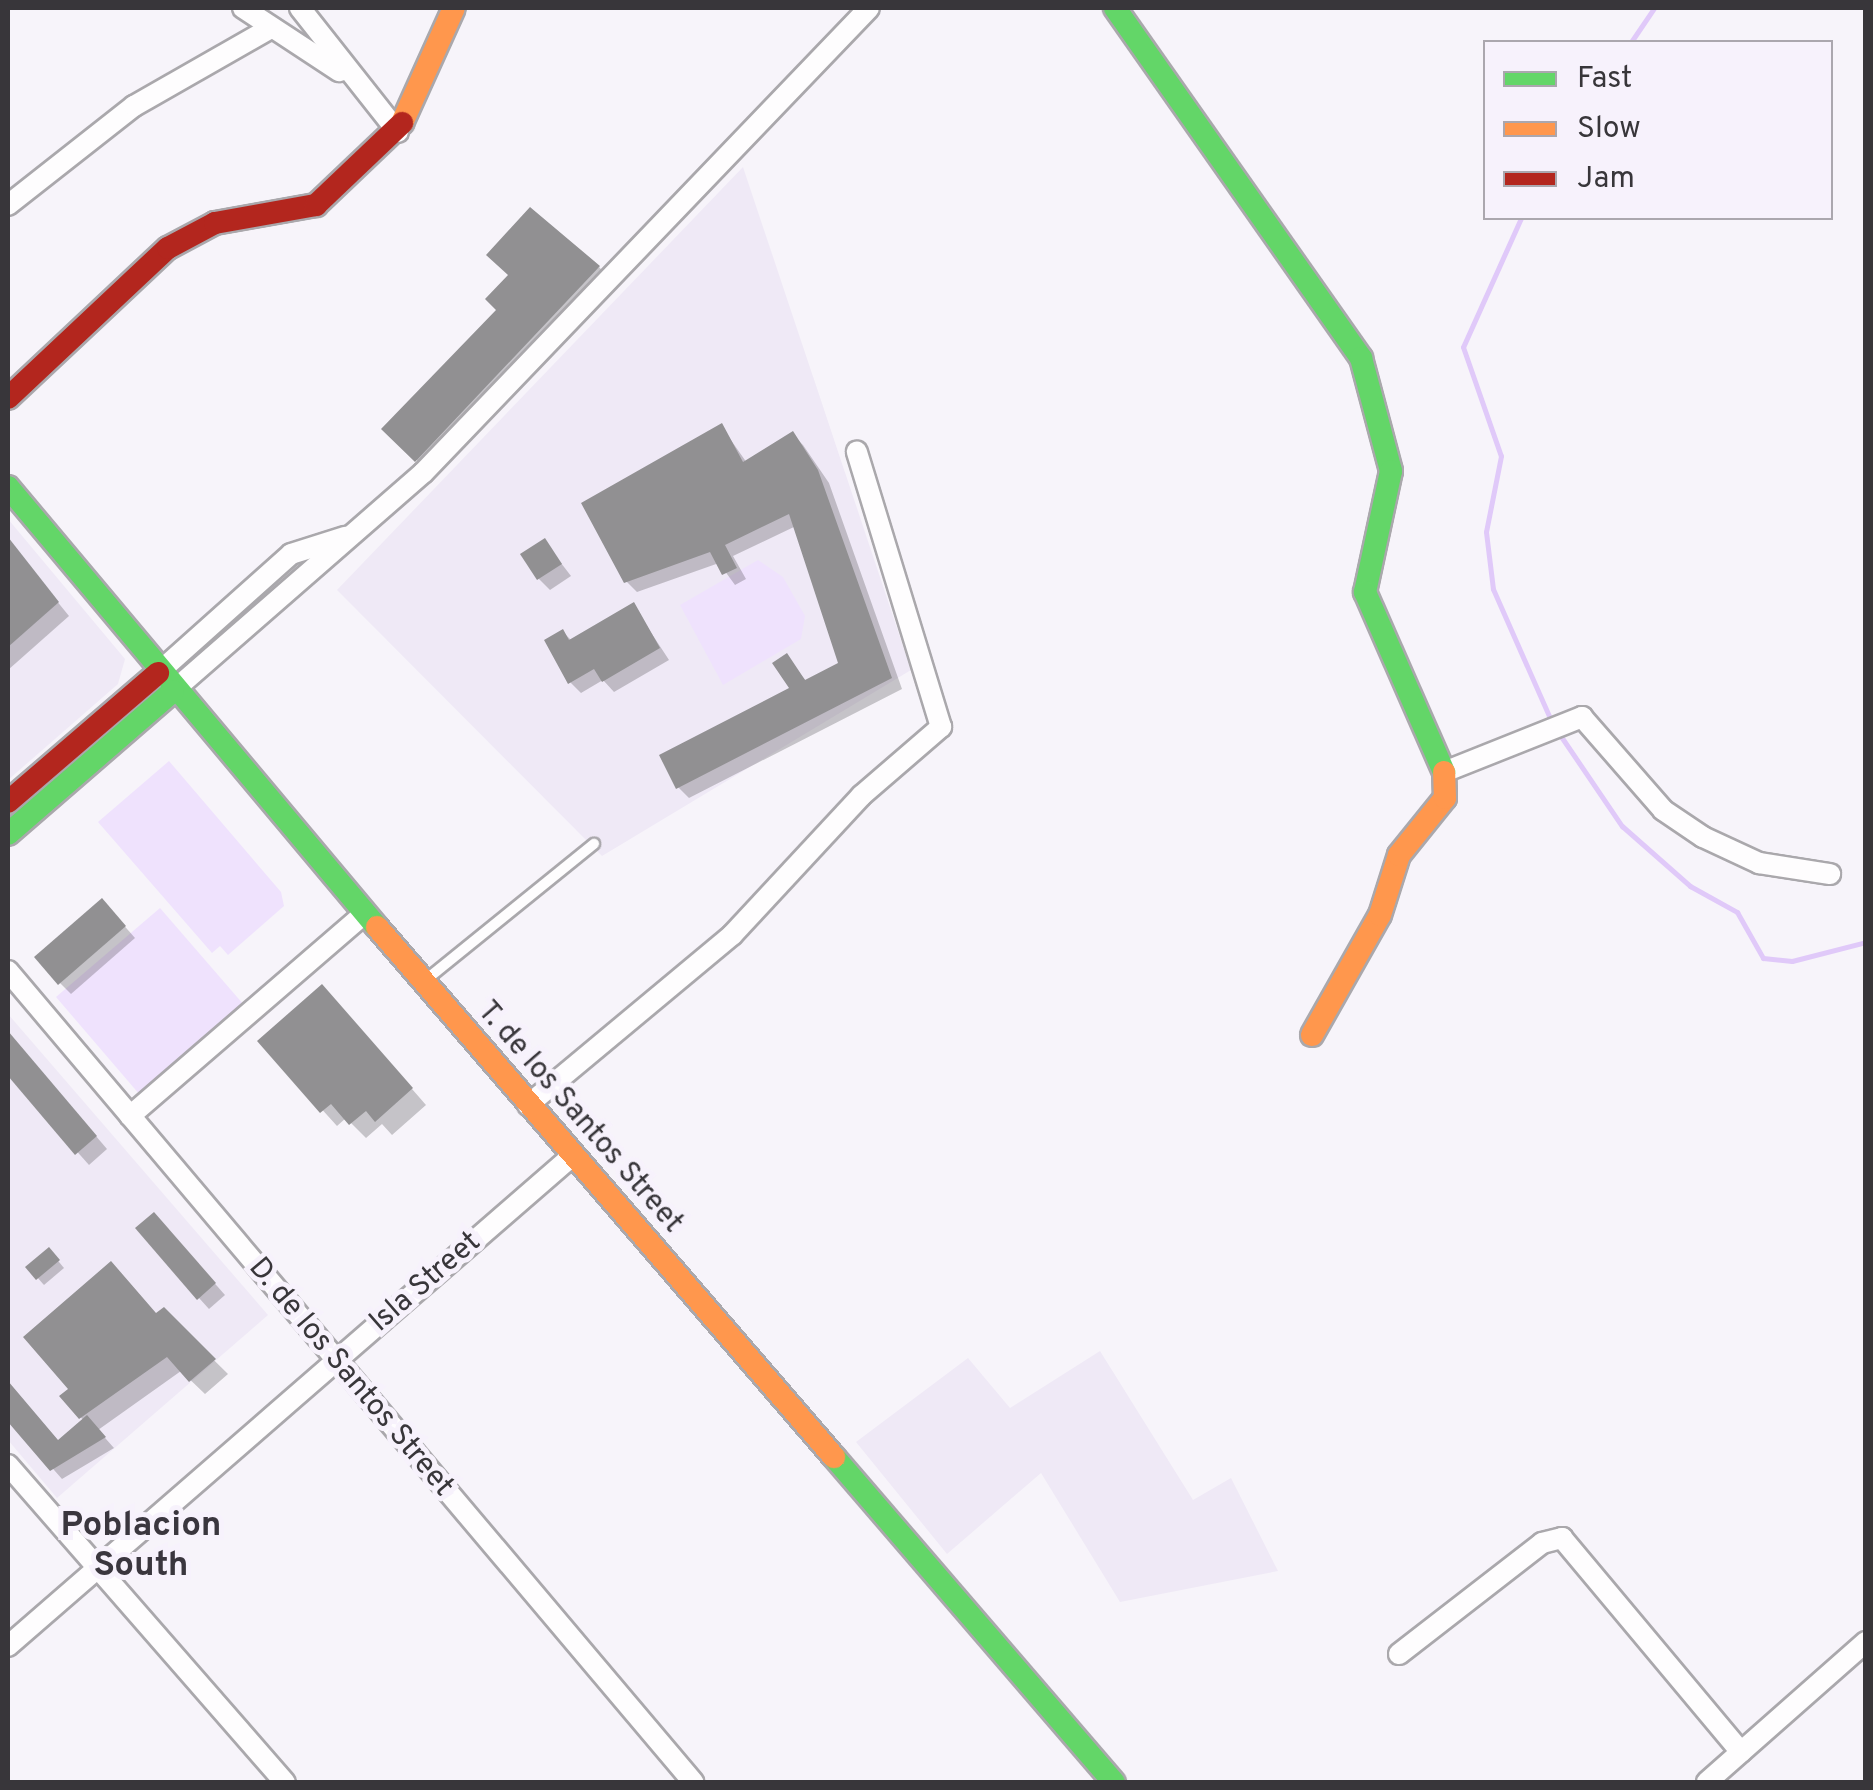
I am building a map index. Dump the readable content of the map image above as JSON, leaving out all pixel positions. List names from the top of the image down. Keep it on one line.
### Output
{"streets":{"main road":["T. de los Santos Street"],"street":["Isla Street","D. de los Santos Street"]},"crossings":[["T. de los Santos Street","Isla Street"],["Isla Street","D. de los Santos Street"]],"districts":["Poblacion South"],"legend":["Fast","Slow","Jam"]}
